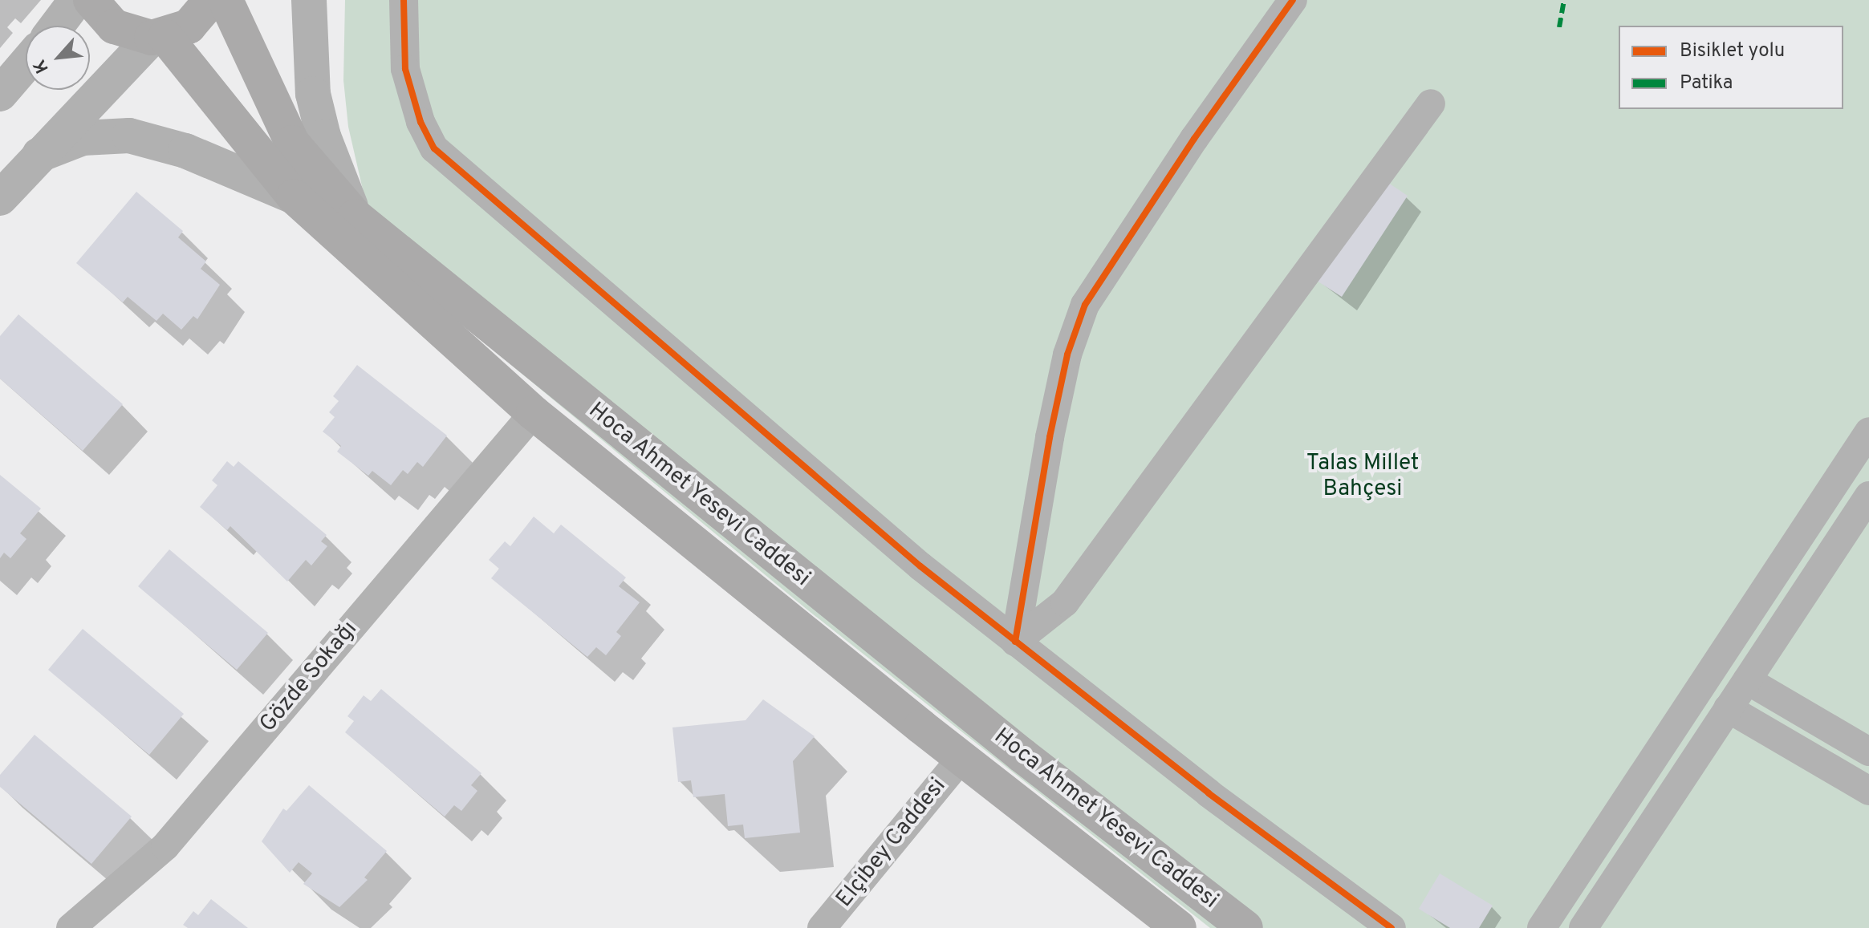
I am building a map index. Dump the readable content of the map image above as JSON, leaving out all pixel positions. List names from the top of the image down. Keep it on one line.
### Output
{"streets":{"main road":["Hoca Ahmet Yesevi Caddesi"],"street":["Gözde Sokağı","Elçibey Caddesi"]},"crossings":[["Hoca Ahmet Yesevi Caddesi","Gözde Sokağı"],["Hoca Ahmet Yesevi Caddesi","Elçibey Caddesi"]],"parks":["Talas Millet Bahçesi"],"legend":["Bisiklet yolu","Patika"],"north":"bottom left"}
